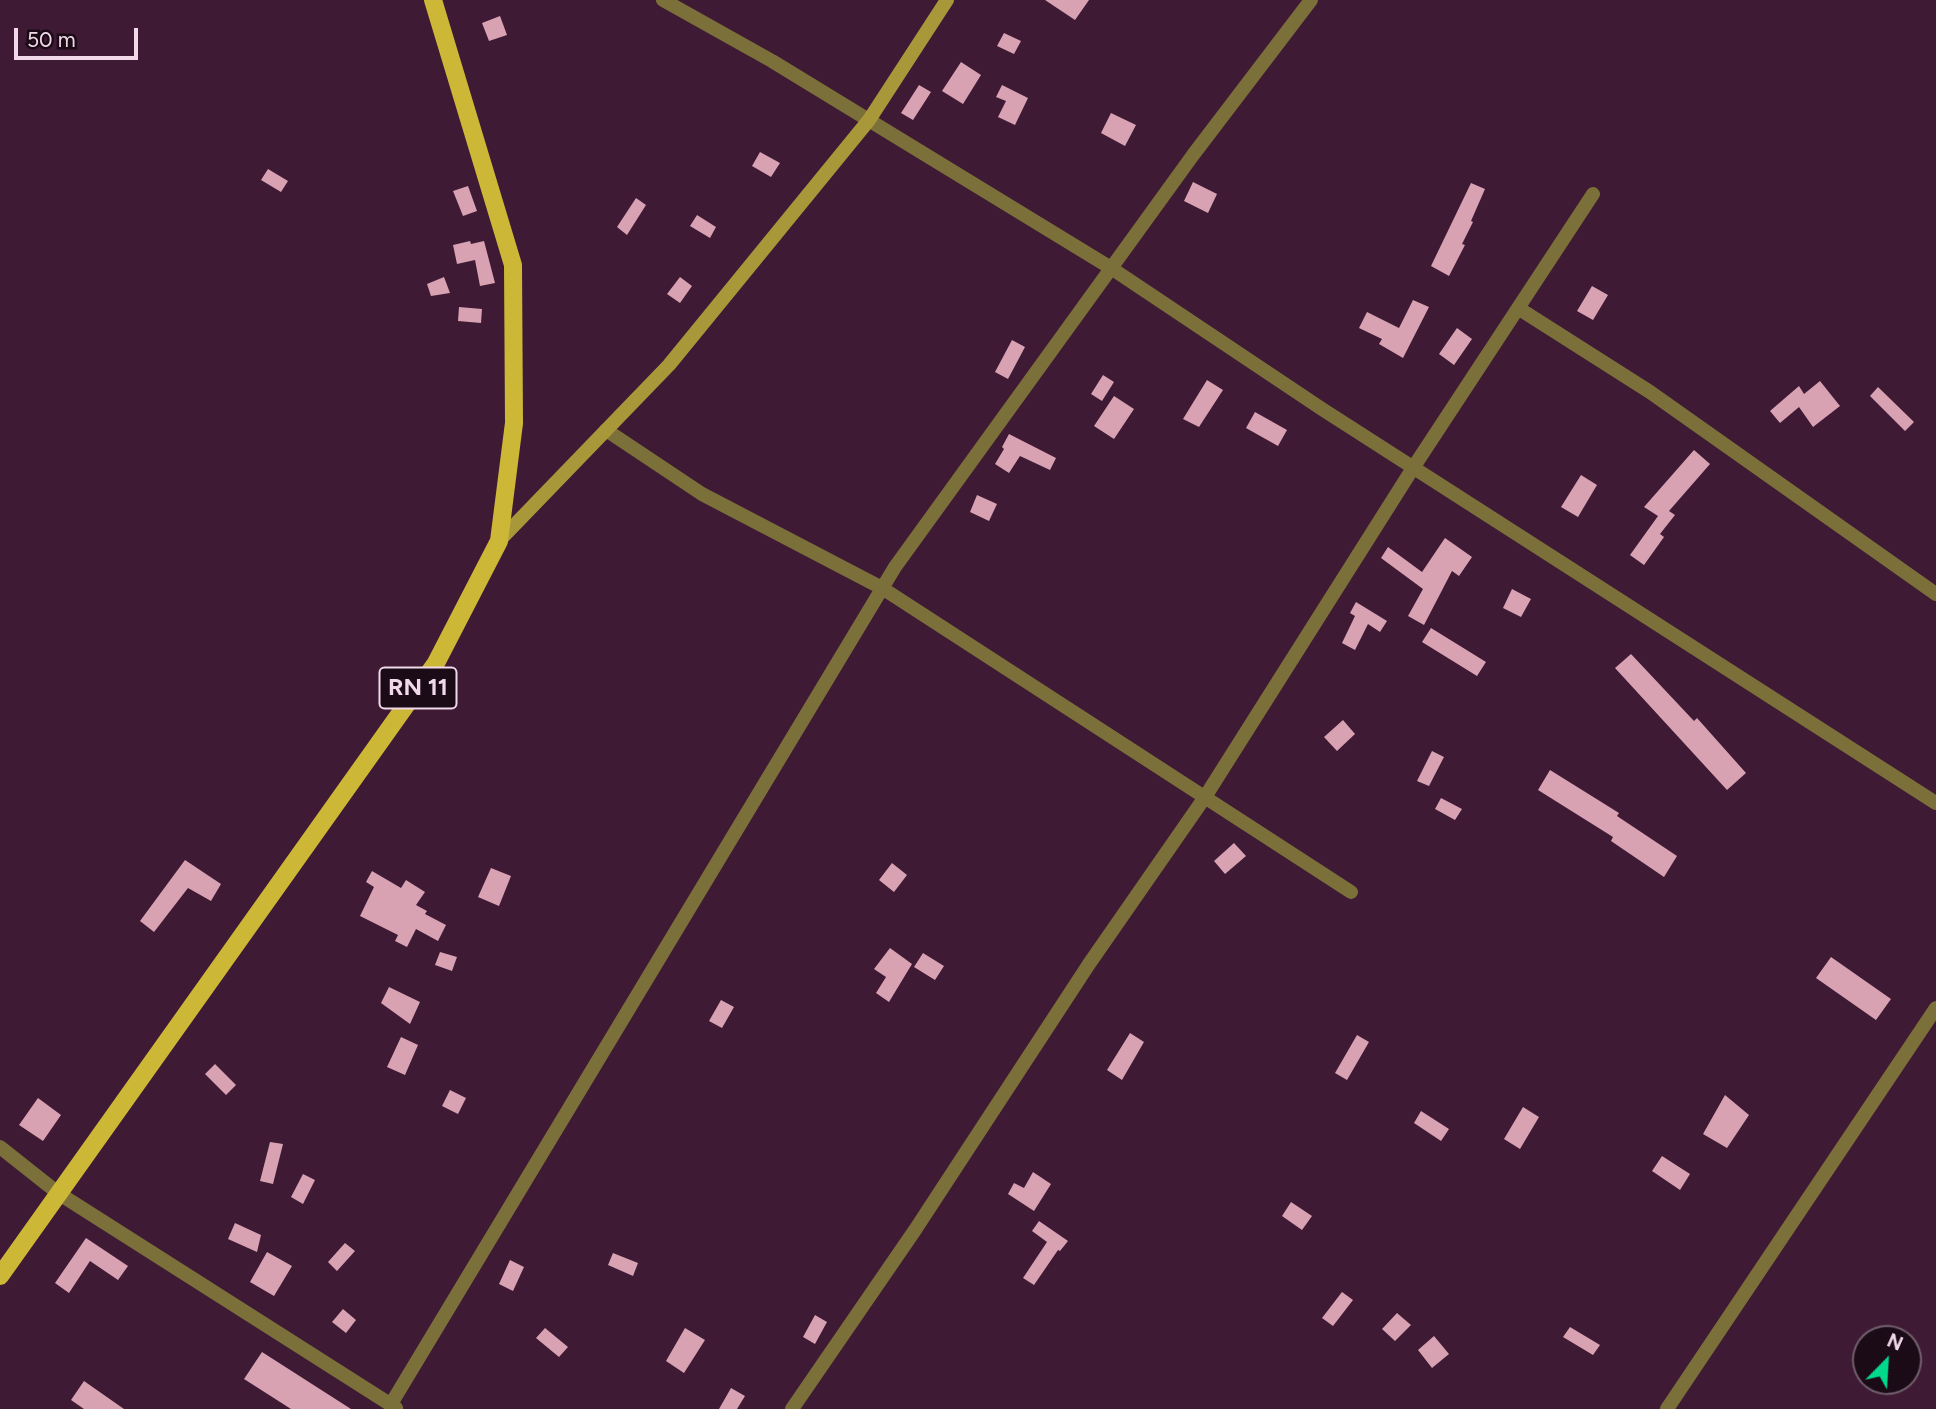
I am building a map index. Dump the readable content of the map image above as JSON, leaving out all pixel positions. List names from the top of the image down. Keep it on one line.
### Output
{"streets":{"main road":["RN 11"]},"scale_bar":"50 m","north":"top right"}
